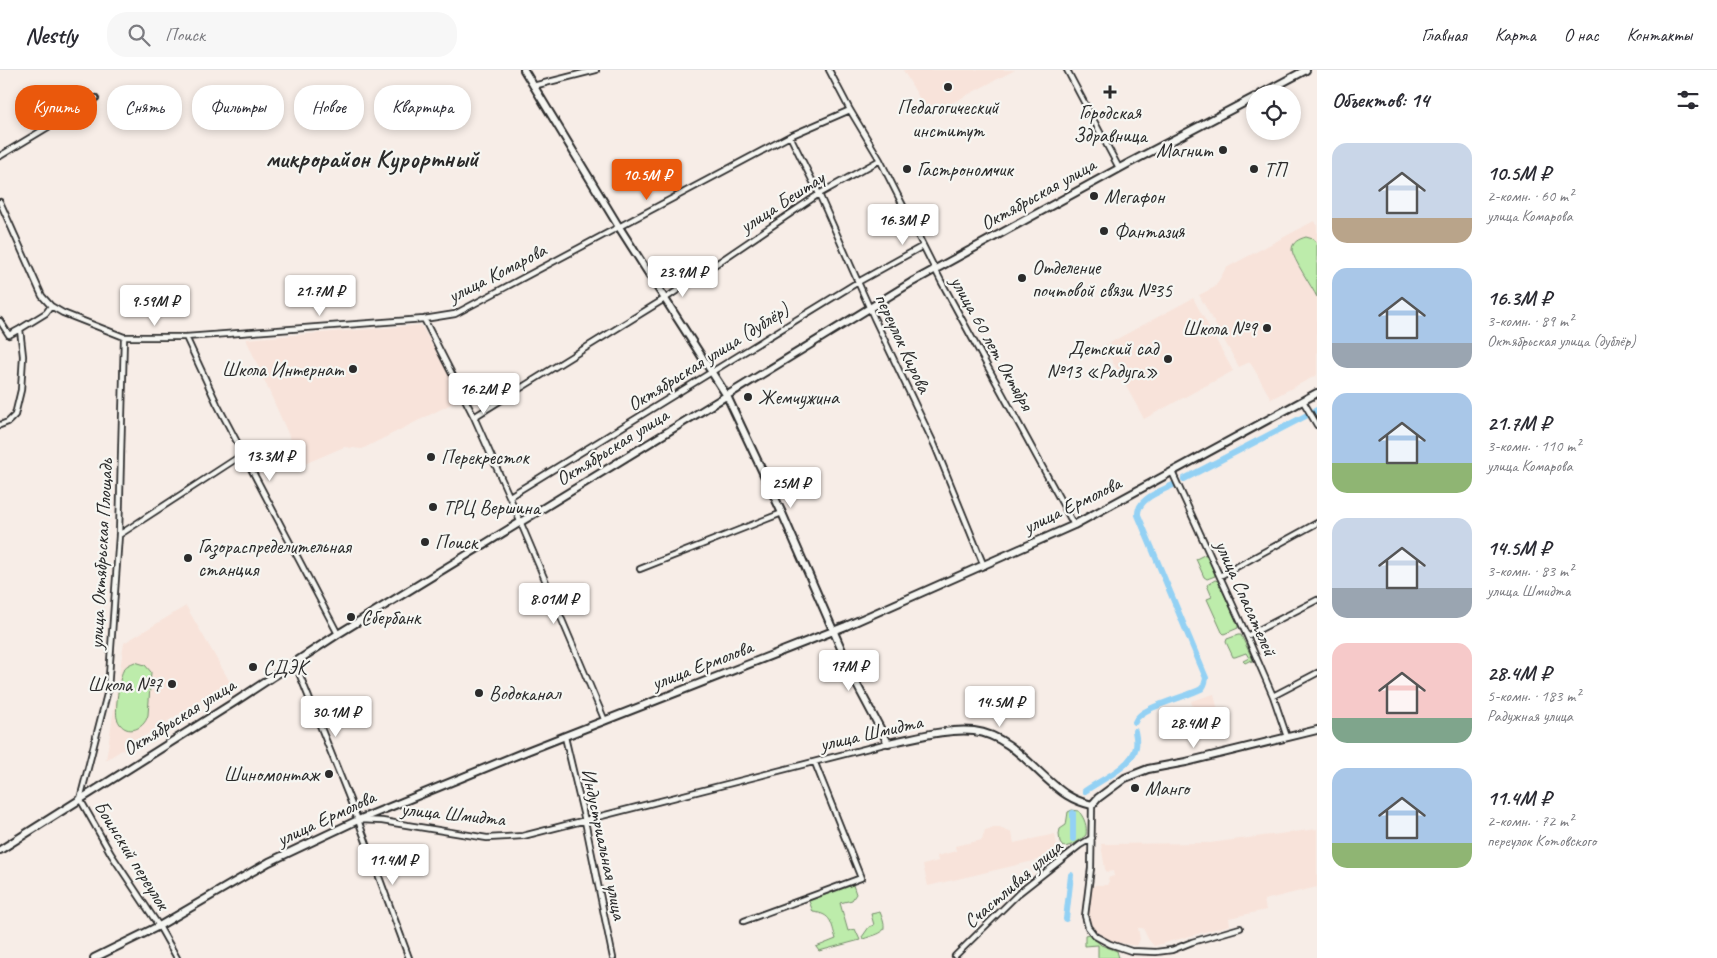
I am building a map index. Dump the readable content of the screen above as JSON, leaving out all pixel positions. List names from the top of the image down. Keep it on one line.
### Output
{"streets":{"street":["Октябрьская улица","улица Бештау","улица Комарова","переулок Кирова","улица 60 лет Октября","Октябрьская улица (дублёр)","улица Ермолова","улица Октябрьская Площадь","улица Спасателей","улица Шмидта","Индустриальная улица","Боинский переулок","Счастливая улица"]},"crossings":[["Октябрьская улица","переулок Кирова"],["Октябрьская улица","улица 60 лет Октября"],["Октябрьская улица","улица Октябрьская Площадь"],["Октябрьская улица","Боинский переулок"],["улица Бештау","переулок Кирова"],["улица Бештау","улица 60 лет Октября"],["улица Комарова","переулок Кирова"],["улица Комарова","улица 60 лет Октября"],["улица Комарова","улица Октябрьская Площадь"],["переулок Кирова","Октябрьская улица (дублёр)"],["переулок Кирова","улица Ермолова"],["улица 60 лет Октября","Октябрьская улица (дублёр)"],["улица 60 лет Октября","улица Ермолова"],["улица Ермолова","улица Спасателей"],["улица Ермолова","улица Шмидта"],["улица Ермолова","Индустриальная улица"],["улица Ермолова","Боинский переулок"],["улица Октябрьская Площадь","Боинский переулок"],["улица Шмидта","Индустриальная улица"]],"districts":["микрорайон Курортный"],"places":{"other":["Педагогический институт","Магнит","Гастрономчик","ТП","Мегафон","Фантазия","Отделение почтовой связи №35","Школа №9","Детский сад №13 «Радуга»","Школа Интернат","Жемчужина","Перекресток","ТРЦ Вершина","Поиск","Газораспределительная станция","Сбербанк","СДЭК","Школа №7","Водоканал","Шиномонтаж","Манго"],"health":["Городская Здравница"]},"page":{"header":"Nestly","search":"Поиск","nav":["Главная","Карта","О нас","Контакты"],"heading":"Объектов: 14","chip":["Купить","Снять","Фильтры","Новое","Квартира"],"list":[{"name":"10.5M ₽","note":"2-комн. · 60 m² · улица Комарова"},{"name":"16.3M ₽","note":"3-комн. · 89 m² · Октябрьская улица (дублёр)"},{"name":"21.7M ₽","note":"3-комн. · 110 m² · улица Комарова"},{"name":"14.5M ₽","note":"3-комн. · 83 m² · улица Шмидта"},{"name":"28.4M ₽","note":"5-комн. · 183 m² · Радужная улица"},{"name":"11.4M ₽","note":"2-комн. · 72 m² · переулок Котовского"}],"price":["10.5M ₽","16.3M ₽","23.9M ₽","21.7M ₽","9.59M ₽","16.2M ₽","13.3M ₽","25M ₽","8.01M ₽","17M ₽","14.5M ₽","30.1M ₽","28.4M ₽","11.4M ₽"]}}
